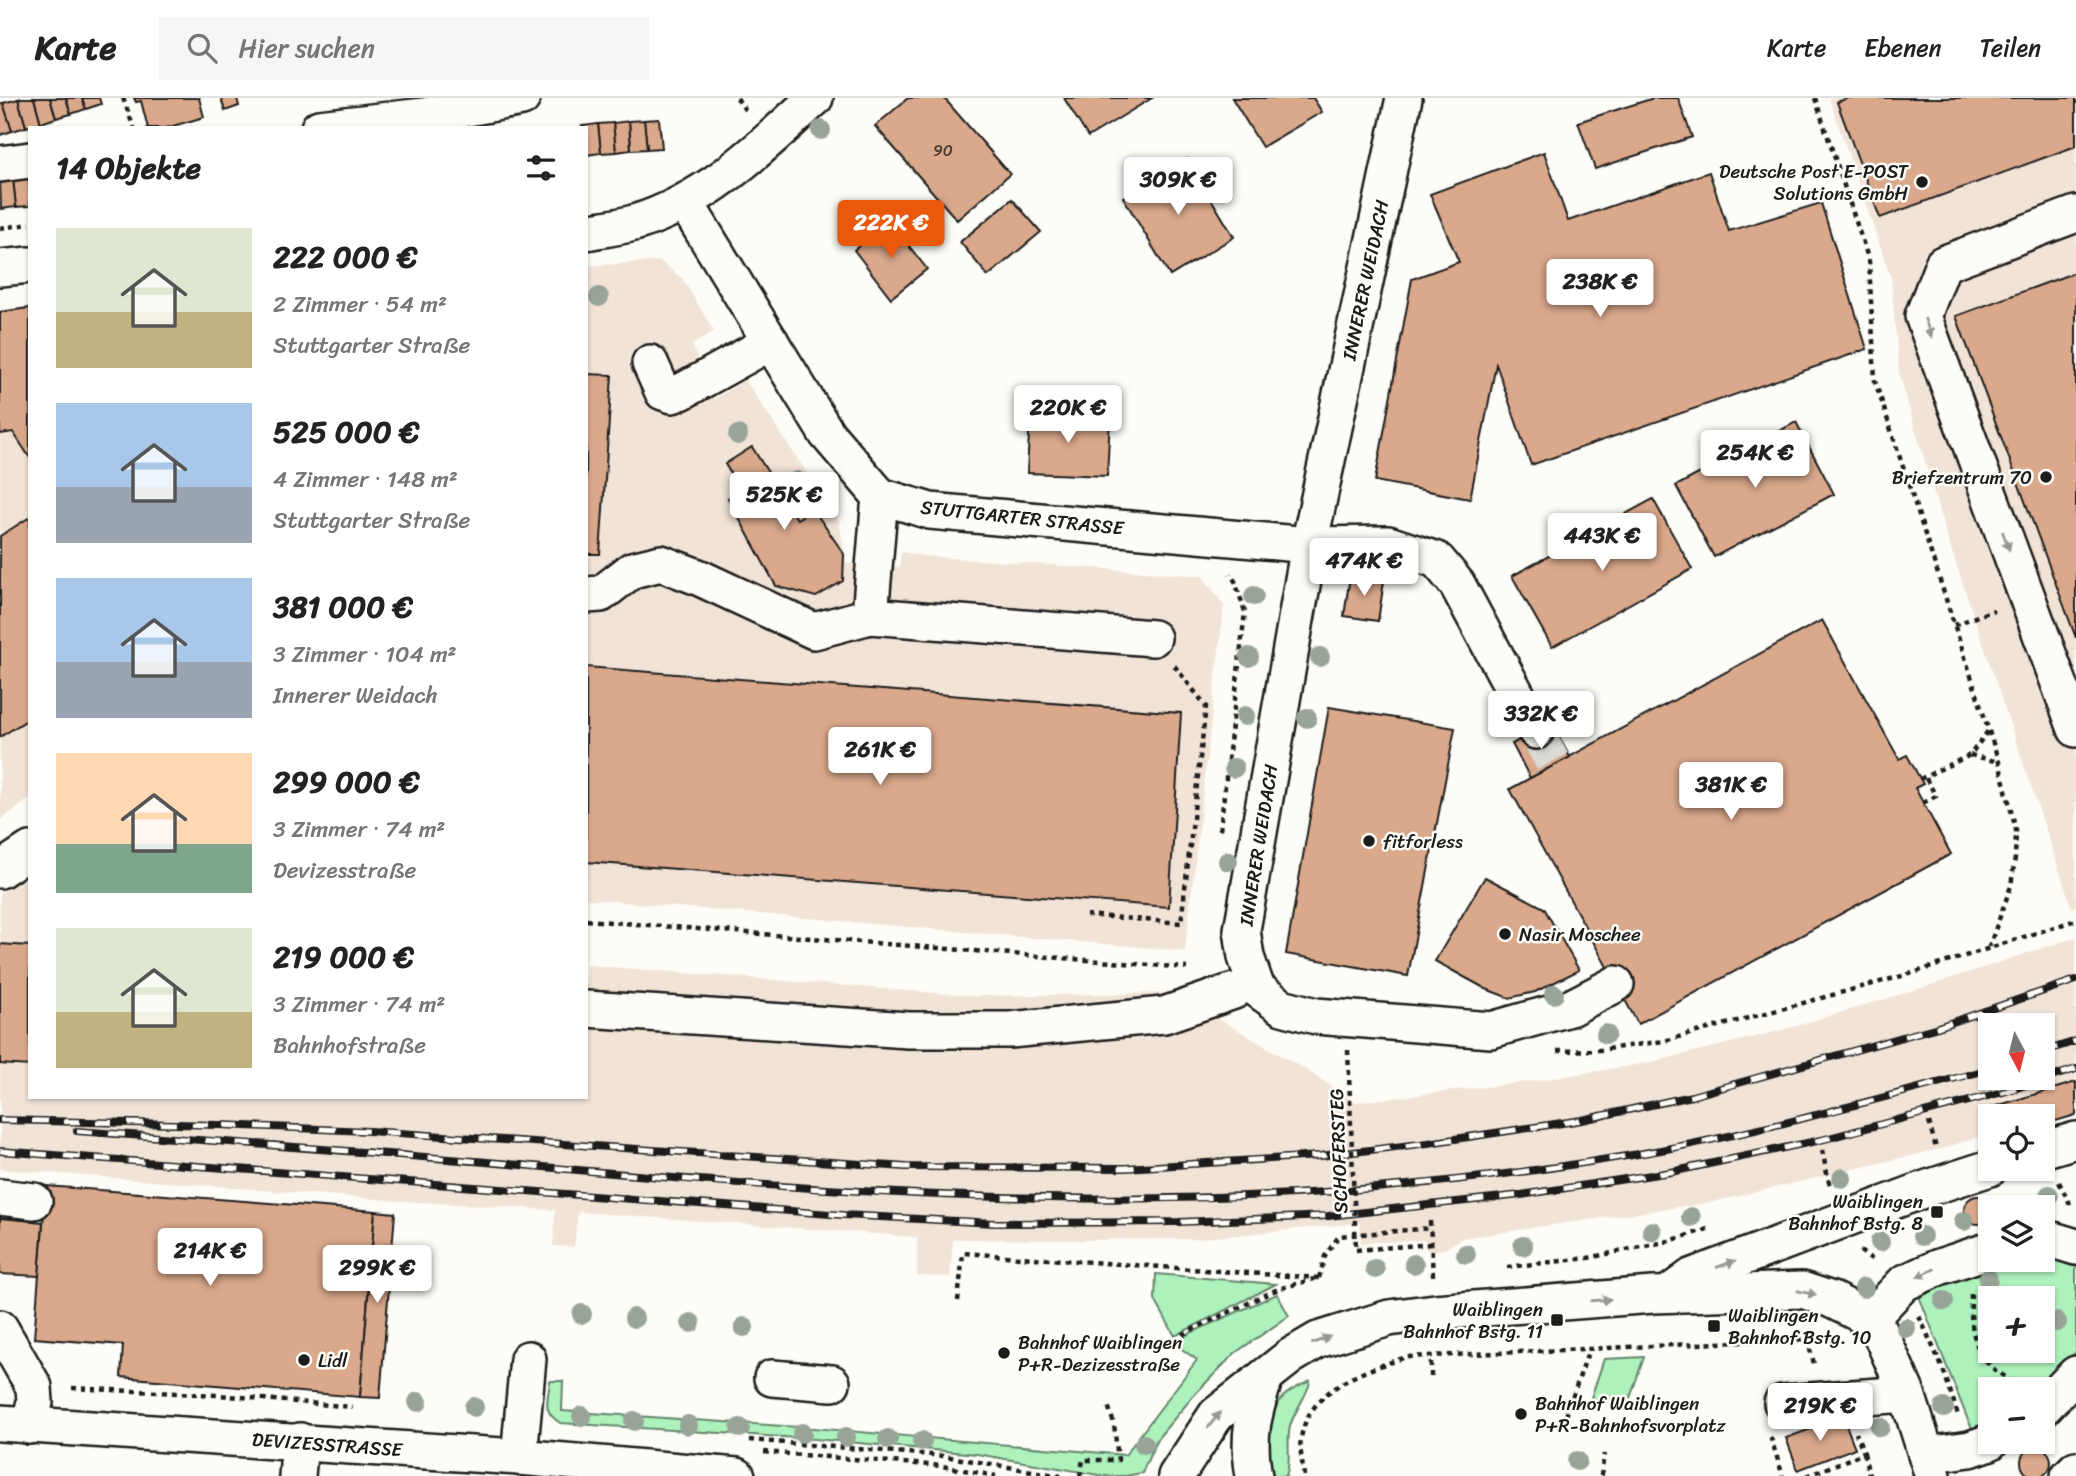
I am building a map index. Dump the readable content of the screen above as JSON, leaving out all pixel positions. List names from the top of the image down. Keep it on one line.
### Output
{"streets":{"street":["INNERER WEIDACH","STUTTGARTER STRASSE","DEVIZESSTRASSE"],"path":["SCHOFERSTEG"]},"crossings":[["INNERER WEIDACH","STUTTGARTER STRASSE"]],"places":{"other":["Deutsche Post E-POST Solutions GmbH","Briefzentrum 70","fitforless","Nasir Moschee","Bahnhof Waiblingen P+R-Dezizesstraße","Lidl","Bahnhof Waiblingen P+R-Bahnhofsvorplatz"],"transit":["Waiblingen Bahnhof Bstg. 8","Waiblingen Bahnhof Bstg. 11","Waiblingen Bahnhof Bstg. 10"]},"house_numbers":["90"],"north":"bottom","page":{"header":"Karte","search":"Hier suchen","nav":["Karte","Ebenen","Teilen"],"heading":"14 Objekte","price":["309K €","222K €","238K €","220K €","254K €","525K €","443K €","474K €","332K €","261K €","381K €","214K €","299K €","219K €"],"list":[{"name":"222 000 €","note":"2 Zimmer · 54 m² · Stuttgarter Straße"},{"name":"525 000 €","note":"4 Zimmer · 148 m² · Stuttgarter Straße"},{"name":"381 000 €","note":"3 Zimmer · 104 m² · Innerer Weidach"},{"name":"299 000 €","note":"3 Zimmer · 74 m² · Devizesstraße"},{"name":"219 000 €","note":"3 Zimmer · 74 m² · Bahnhofstraße"}],"map_buttons":["+","−"]}}
